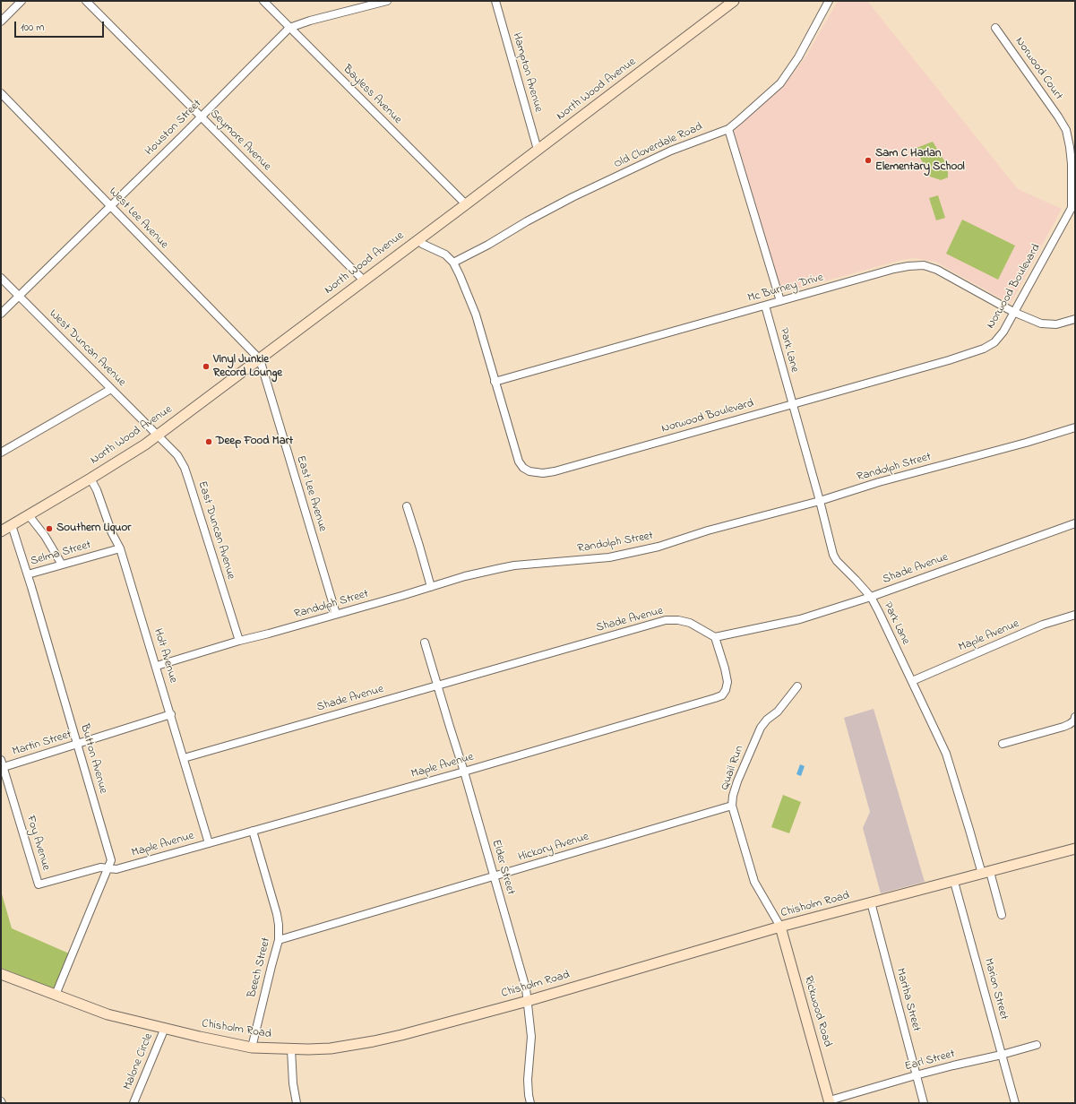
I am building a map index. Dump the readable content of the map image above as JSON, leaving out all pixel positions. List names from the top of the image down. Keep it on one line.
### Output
{"streets":{"main road":["North Wood Avenue","Chisholm Road","Rickwood Road"],"street":["Norwood Court","Hampton Avenue","Bayless Avenue","Houston Street","Seymore Avenue","Old Cloverdale Road","West Lee Avenue","Norwood Boulevard","Mc Burney Drive","West Duncan Avenue","Park Lane","Randolph Street","East Lee Avenue","East Duncan Avenue","Selma Street","Shade Avenue","Maple Avenue","Holt Avenue","Martin Street","Button Avenue","Quail Run","Foy Avenue","Hickory Avenue","Elder Street","Beech Street","Marion Street","Martha Street","Earl Street","Malone Circle"]},"crossings":[["Norwood Court","Norwood Boulevard"],["Hampton Avenue","North Wood Avenue"],["North Wood Avenue","Bayless Avenue"],["North Wood Avenue","Seymore Avenue"],["North Wood Avenue","West Lee Avenue"],["North Wood Avenue","Norwood Boulevard"],["North Wood Avenue","West Duncan Avenue"],["North Wood Avenue","East Lee Avenue"],["North Wood Avenue","East Duncan Avenue"],["North Wood Avenue","Holt Avenue"],["North Wood Avenue","Button Avenue"],["Bayless Avenue","Houston Street"],["Houston Street","Seymore Avenue"],["Houston Street","West Lee Avenue"],["Houston Street","West Duncan Avenue"],["Old Cloverdale Road","Norwood Boulevard"],["West Lee Avenue","East Lee Avenue"],["Norwood Boulevard","Mc Burney Drive"],["Norwood Boulevard","Park Lane"],["Mc Burney Drive","Park Lane"],["West Duncan Avenue","East Duncan Avenue"],["Park Lane","Randolph Street"],["Park Lane","Shade Avenue"],["Park Lane","Maple Avenue"],["Park Lane","Chisholm Road"],["Randolph Street","East Lee Avenue"],["Randolph Street","East Duncan Avenue"],["Randolph Street","Holt Avenue"],["Selma Street","Holt Avenue"],["Selma Street","Button Avenue"],["Shade Avenue","Maple Avenue"],["Shade Avenue","Holt Avenue"],["Shade Avenue","Elder Street"],["Maple Avenue","Holt Avenue"],["Maple Avenue","Button Avenue"],["Maple Avenue","Foy Avenue"],["Maple Avenue","Elder Street"],["Maple Avenue","Beech Street"],["Holt Avenue","Martin Street"],["Martin Street","Button Avenue"],["Martin Street","Foy Avenue"],["Button Avenue","Foy Avenue"],["Button Avenue","Chisholm Road"],["Quail Run","Hickory Avenue"],["Quail Run","Chisholm Road"],["Quail Run","Rickwood Road"],["Hickory Avenue","Elder Street"],["Hickory Avenue","Beech Street"],["Elder Street","Chisholm Road"],["Chisholm Road","Beech Street"],["Chisholm Road","Marion Street"],["Chisholm Road","Martha Street"],["Chisholm Road","Rickwood Road"],["Chisholm Road","Malone Circle"],["Marion Street","Earl Street"],["Martha Street","Earl Street"],["Rickwood Road","Earl Street"]],"places":["Sam C Harlan Elementary School","Vinyl Junkie Record Lounge","Deep Food Mart","Southern Liquor"],"scale_bar":"100 m"}
